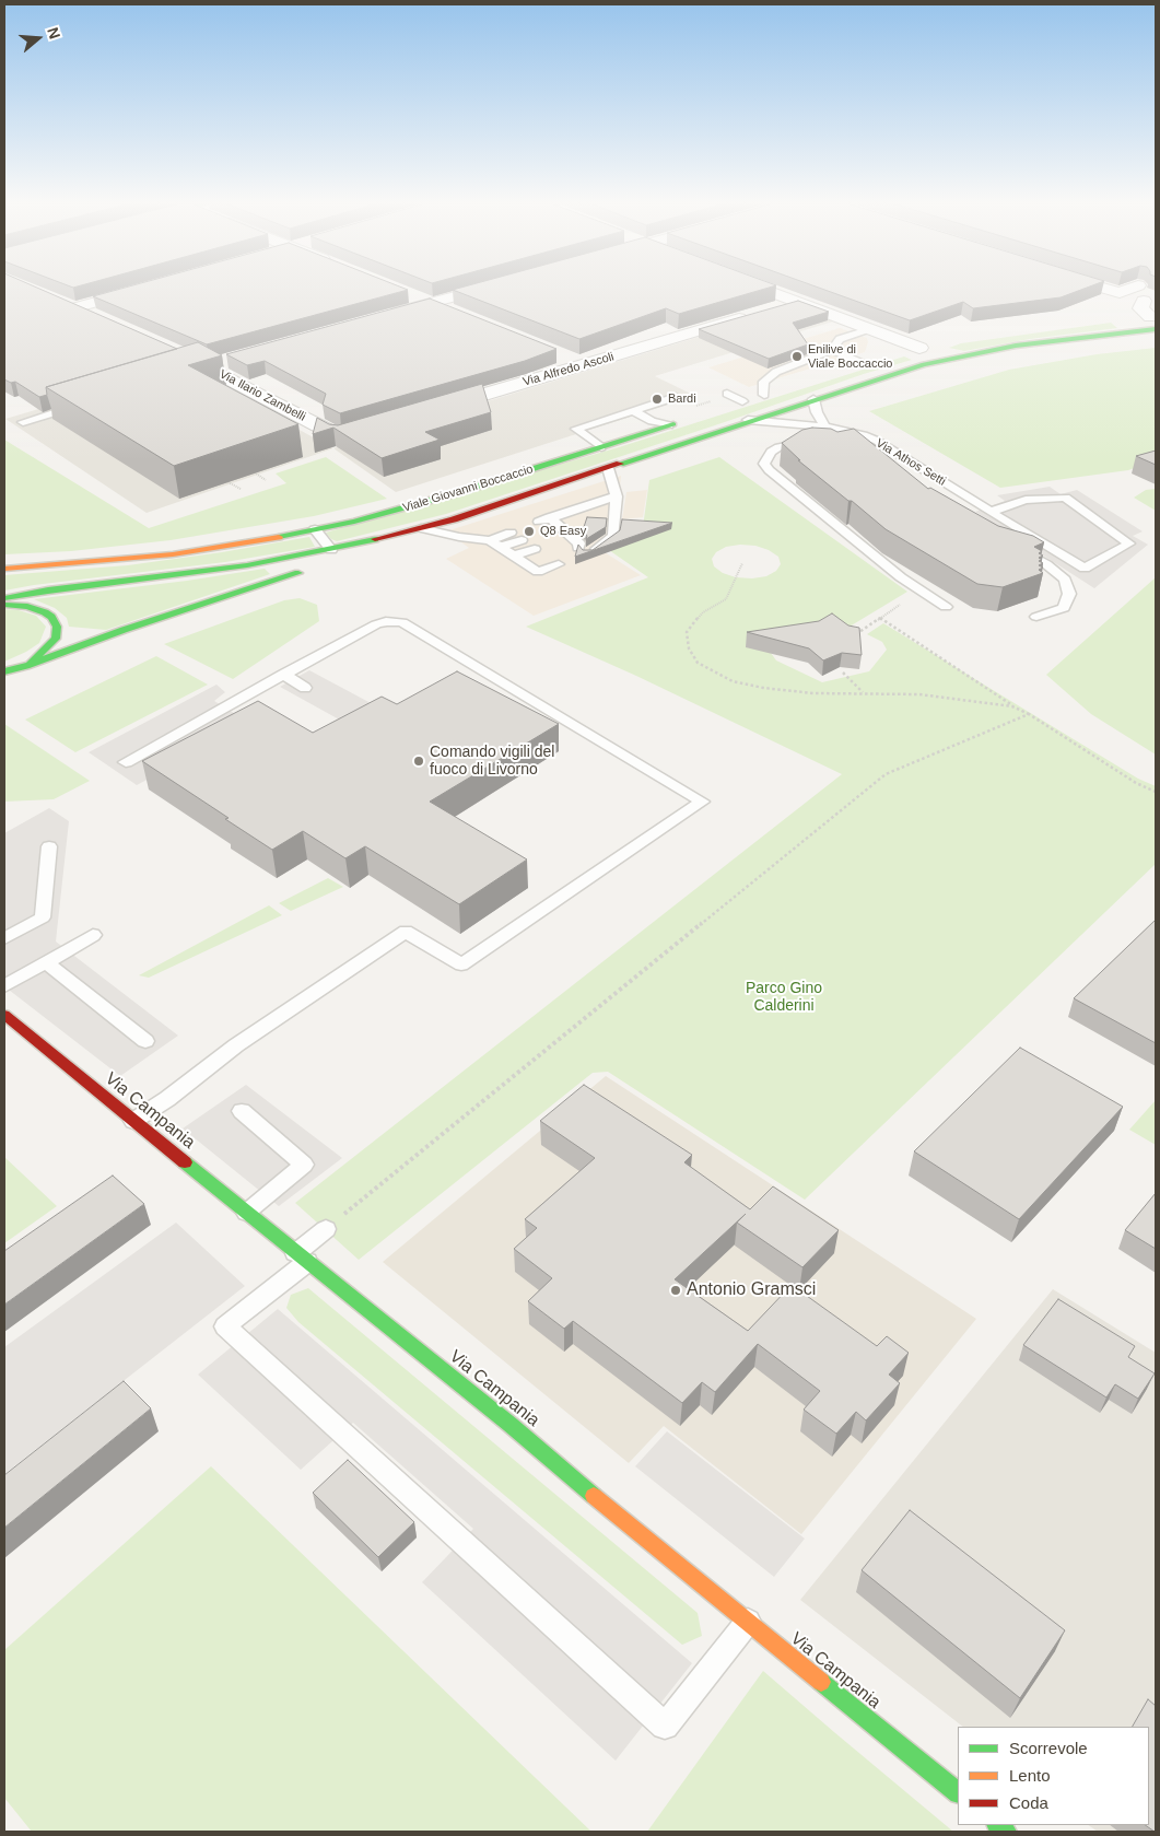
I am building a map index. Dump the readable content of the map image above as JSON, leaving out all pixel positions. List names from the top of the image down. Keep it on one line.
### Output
{"streets":{"main road":["Viale Giovanni Boccaccio","Via Campania"],"street":["Via Alfredo Ascoli","Via Ilario Zambelli"],"lane":["Via Athos Setti"]},"crossings":[["Via Athos Setti","Viale Giovanni Boccaccio"]],"parks":["Parco Gino Calderini"],"places":["Enilive di Viale Boccaccio","Bardi","Q8 Easy","Comando vigili del fuoco di Livorno","Antonio Gramsci"],"legend":["Scorrevole","Lento","Coda"],"north":"right"}
